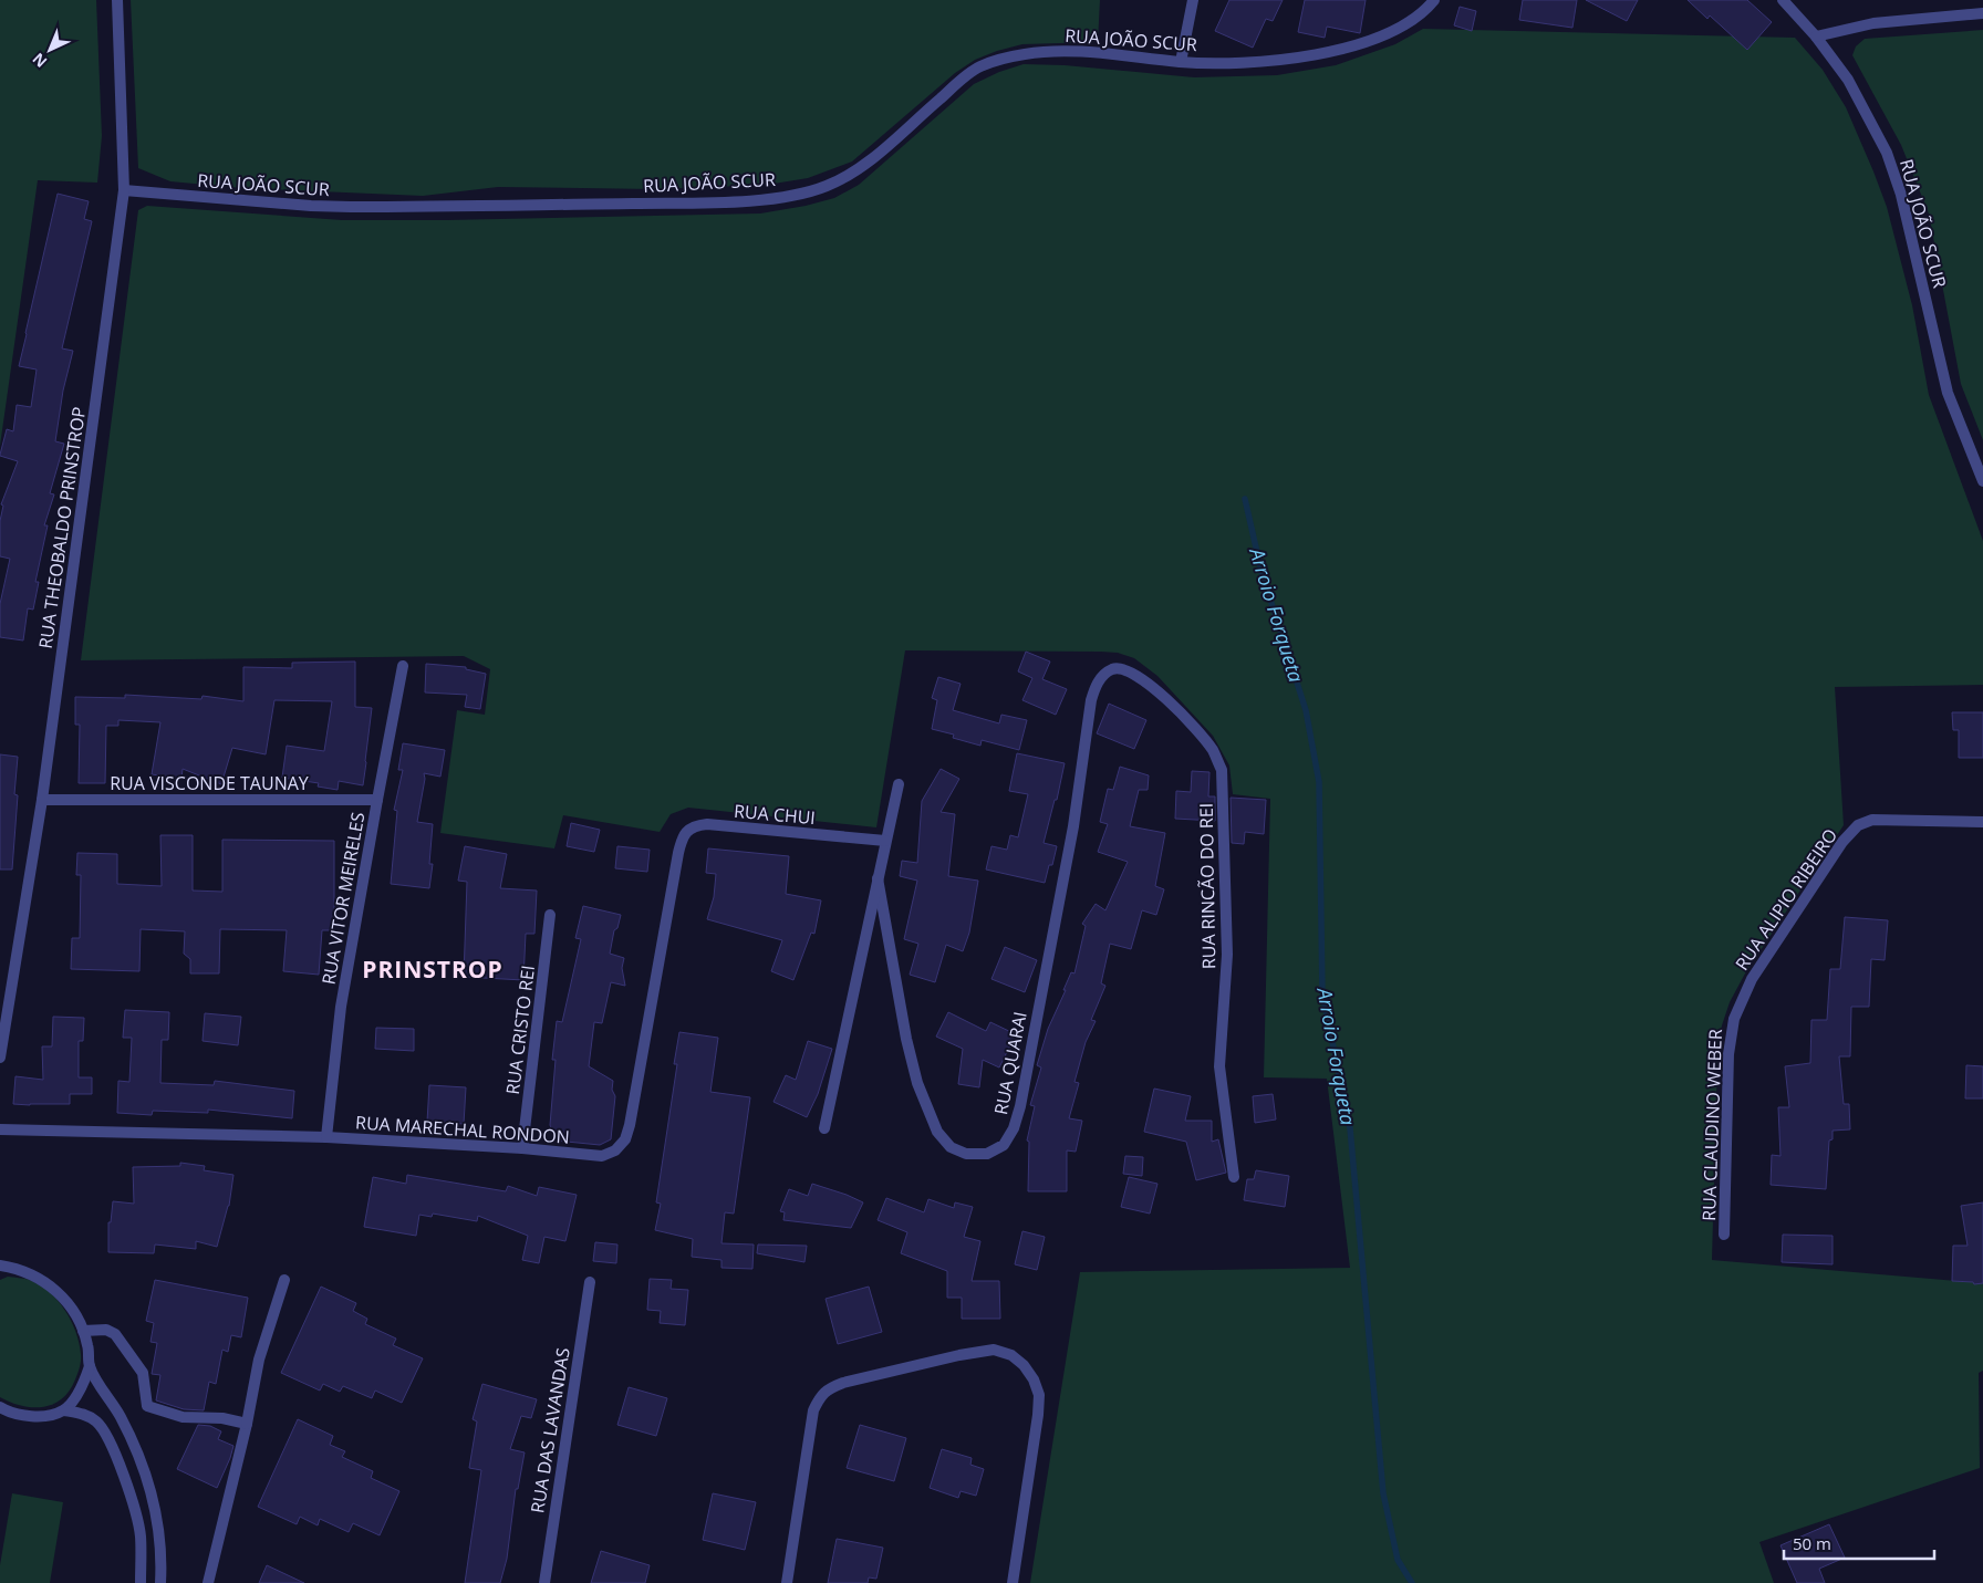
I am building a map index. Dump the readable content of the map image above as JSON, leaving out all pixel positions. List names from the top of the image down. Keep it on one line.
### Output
{"streets":{"street":["RUA JOÃO SCUR","RUA THEOBALDO PRINSTROP","RUA VISCONDE TAUNAY","RUA CHUI","RUA RINCÃO DO REI","RUA VITOR MEIRELES","RUA ALIPIO RIBEIRO","RUA CRISTO REI","RUA QUARAI","RUA CLAUDINO WEBER","RUA MARECHAL RONDON","RUA DAS LAVANDAS"]},"crossings":[["RUA JOÃO SCUR","RUA THEOBALDO PRINSTROP"],["RUA THEOBALDO PRINSTROP","RUA VISCONDE TAUNAY"],["RUA VISCONDE TAUNAY","RUA VITOR MEIRELES"],["RUA CHUI","RUA MARECHAL RONDON"],["RUA RINCÃO DO REI","RUA QUARAI"],["RUA VITOR MEIRELES","RUA MARECHAL RONDON"],["RUA ALIPIO RIBEIRO","RUA CLAUDINO WEBER"],["RUA CRISTO REI","RUA MARECHAL RONDON"]],"districts":["PRINSTROP"],"water":["Arroio Forqueta"],"scale_bar":"50 m","north":"bottom left"}
